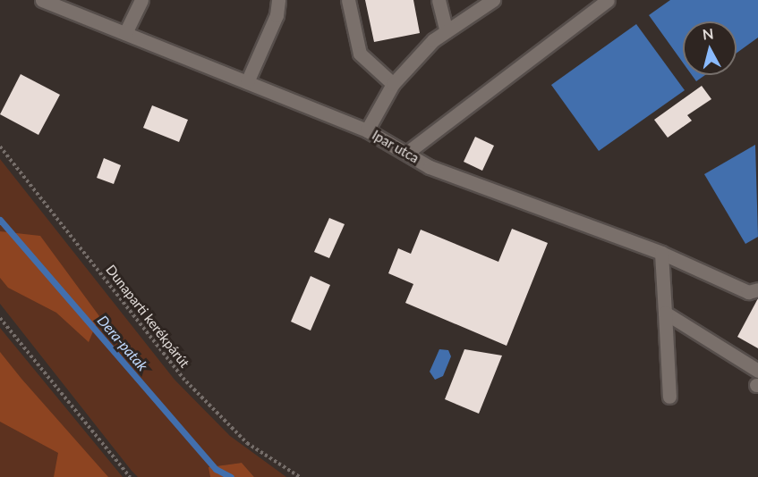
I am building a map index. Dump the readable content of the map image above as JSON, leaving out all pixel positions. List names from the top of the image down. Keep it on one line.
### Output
{"streets":{"lane":["Ipar utca"],"path":["Dunaparti kerékpárút"]},"water":["Dera-patak"],"north":"top"}
